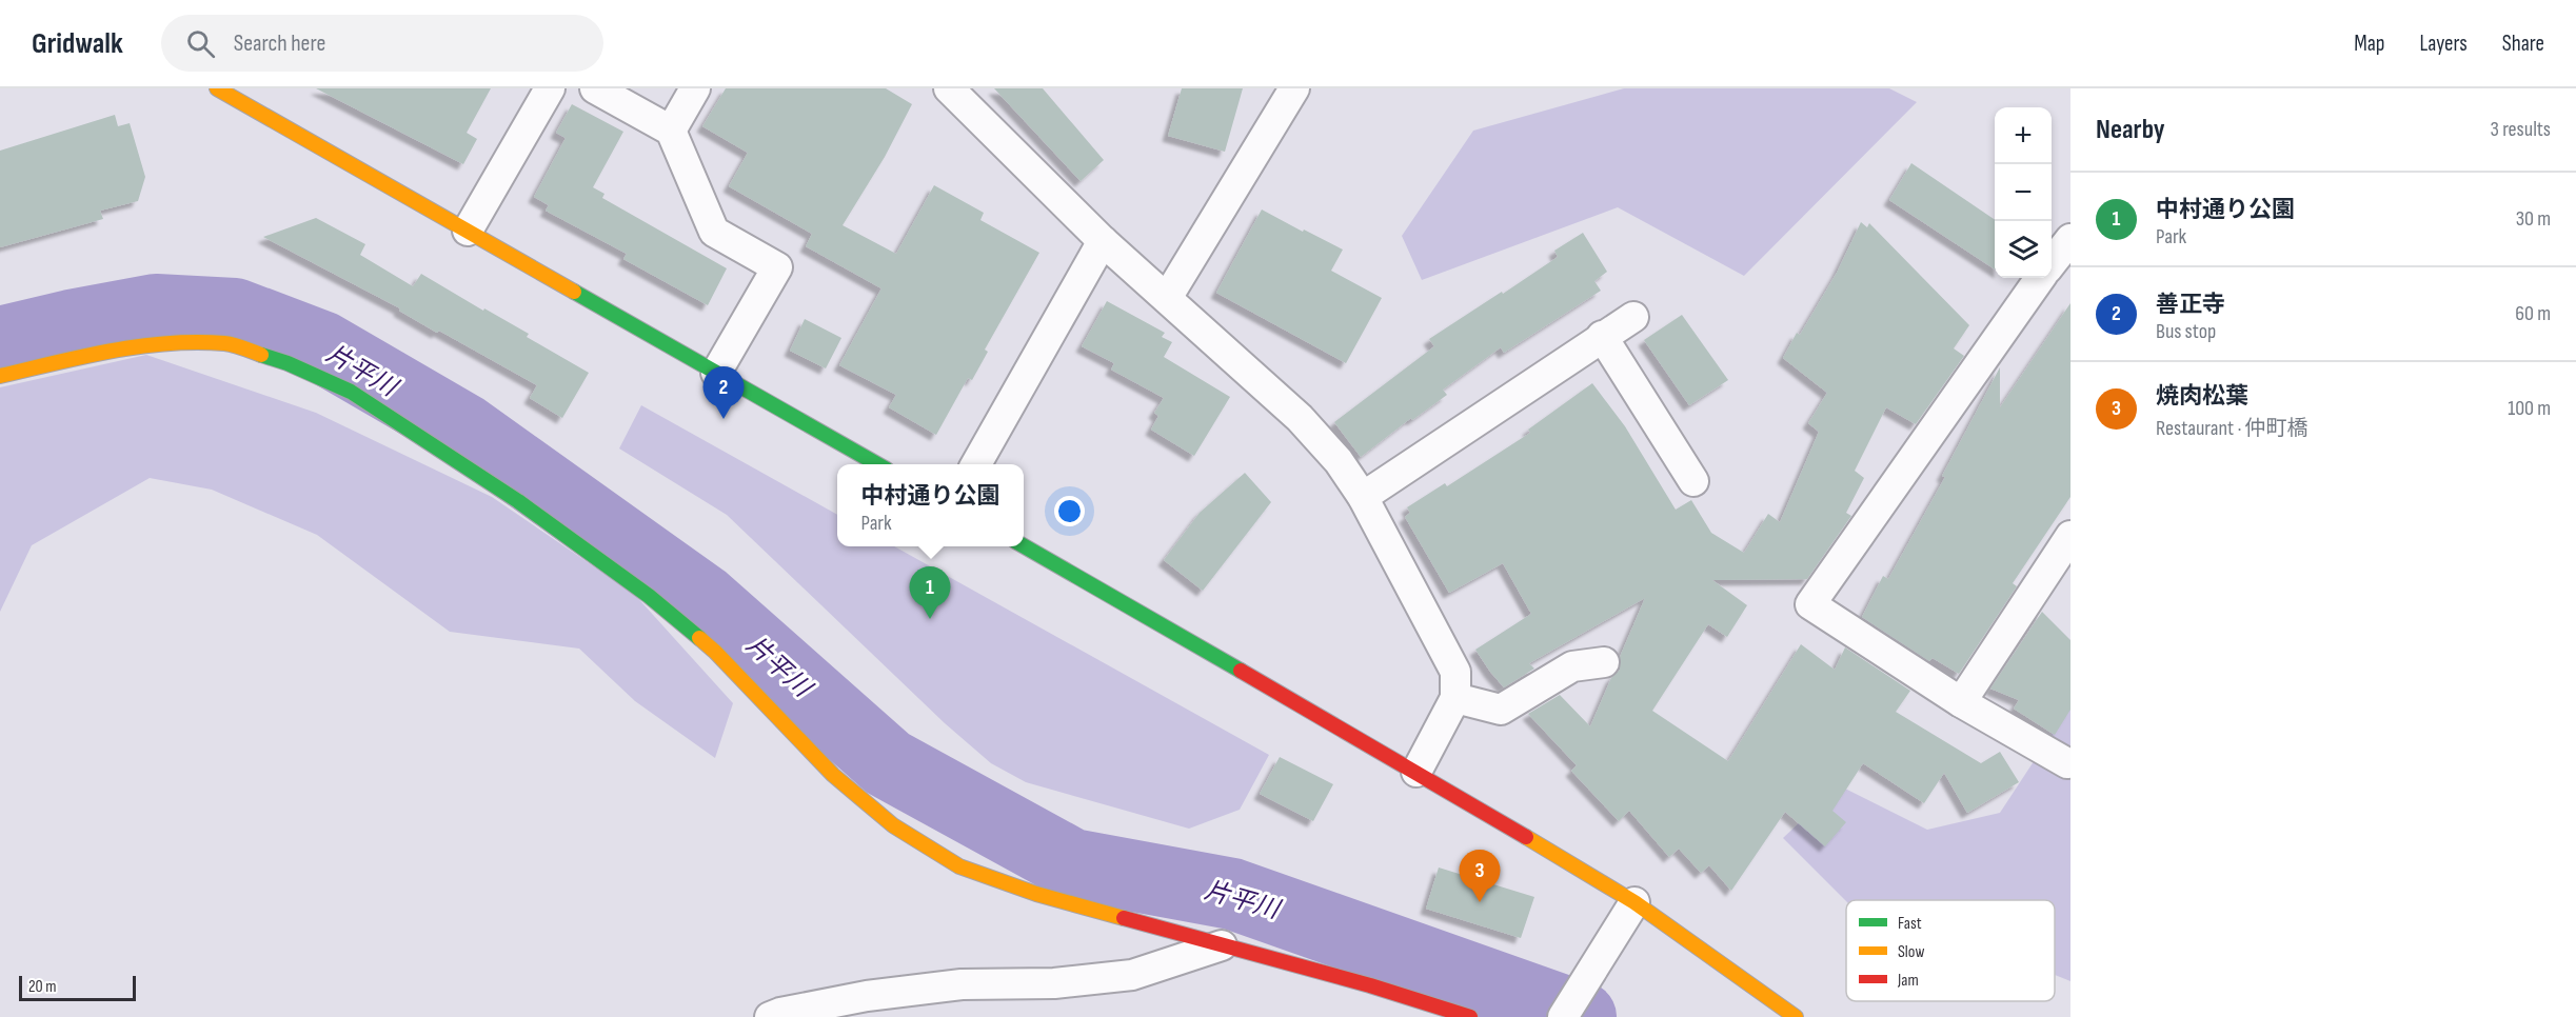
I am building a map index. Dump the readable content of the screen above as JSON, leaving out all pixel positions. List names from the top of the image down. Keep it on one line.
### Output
{"water":["片平川"],"legend":["Fast","Slow","Jam"],"scale_bar":"20 m","page":{"header":"Gridwalk","search":"Search here","nav":["Map","Layers","Share"],"heading":["Nearby","3 results"],"map_buttons":["+","−"],"list":[{"mark":"1","name":"中村通り公園","note":"Park","value":"30 m"},{"mark":"2","name":"善正寺","note":"Bus stop","value":"60 m"},{"mark":"3","name":"焼肉松葉","note":"Restaurant · 仲町橋","value":"100 m"}],"pins":["2","1","3"],"popup":["中村通り公園","Park"],"scale":"20 m"}}
